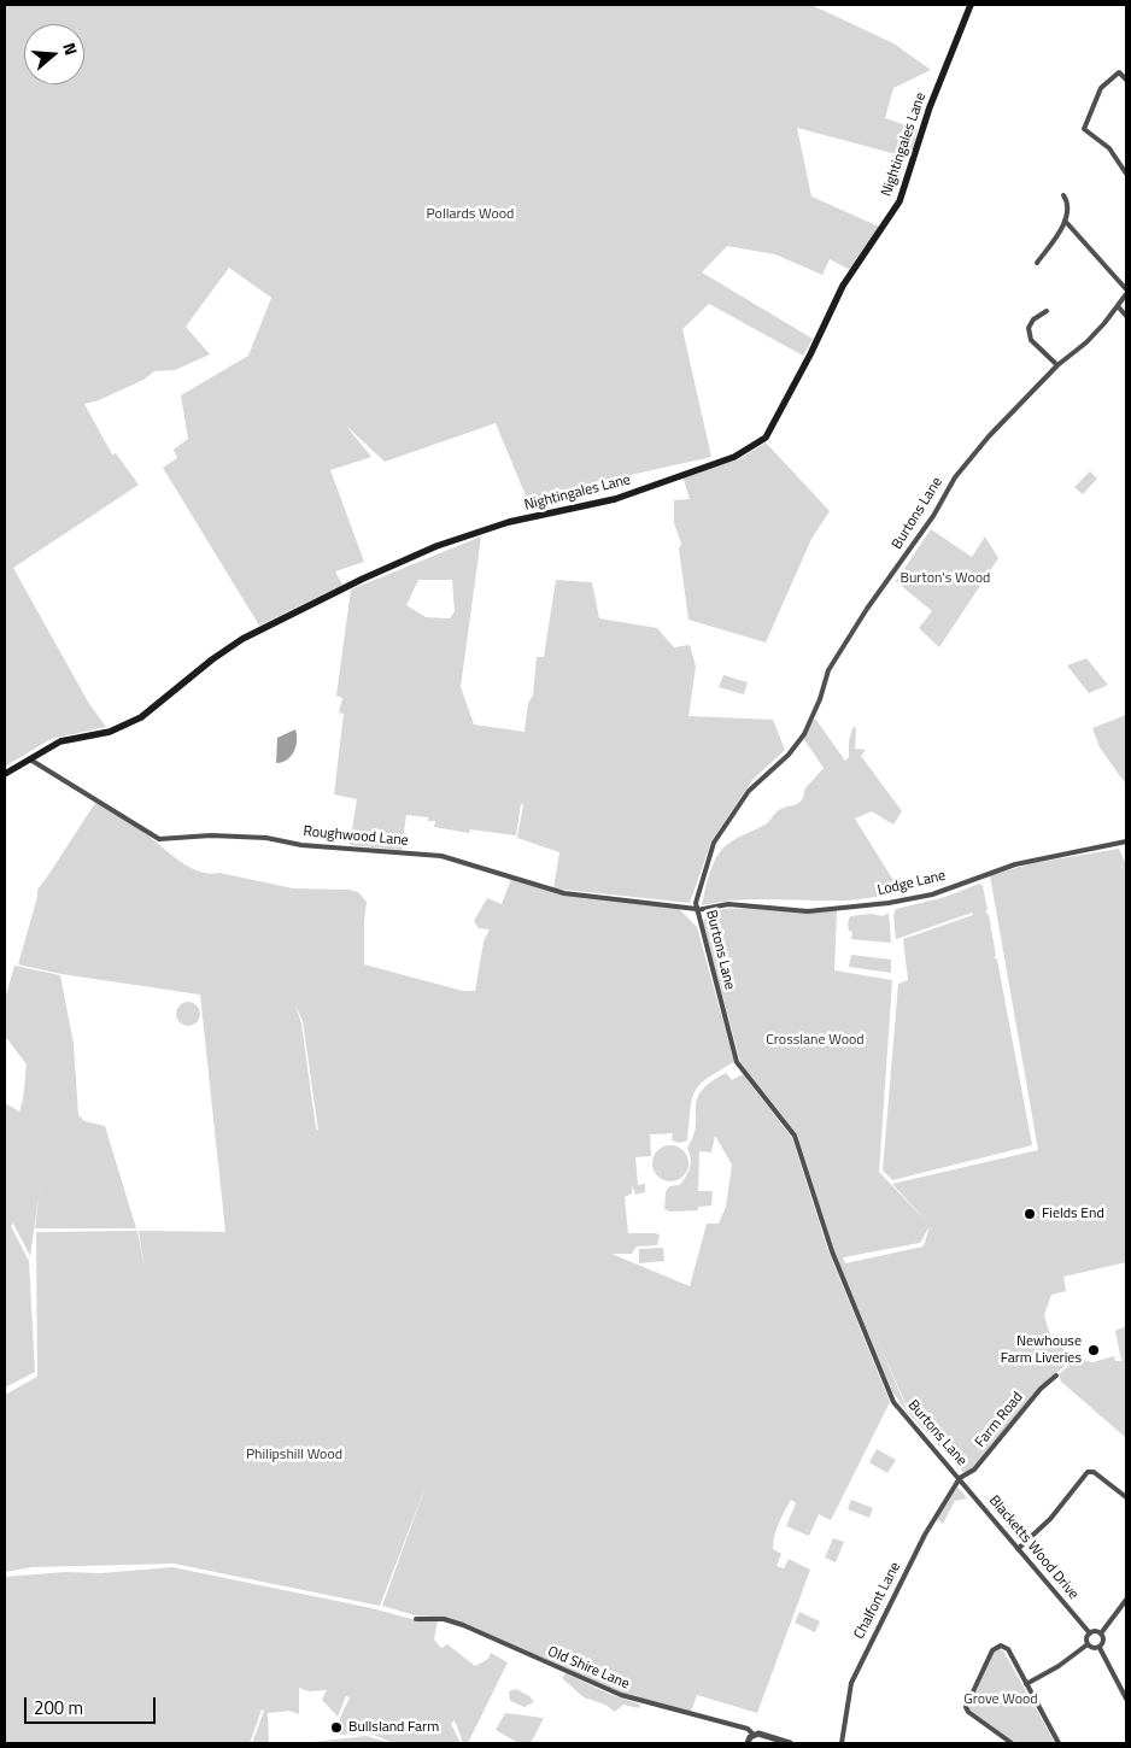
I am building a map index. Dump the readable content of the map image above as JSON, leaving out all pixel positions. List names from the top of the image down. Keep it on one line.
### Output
{"streets":{"main road":["Nightingales Lane"],"street":["Burtons Lane","Roughwood Lane","Lodge Lane","Farm Road","Blacketts Wood Drive","Chalfont Lane","Old Shire Lane"]},"crossings":[["Nightingales Lane","Roughwood Lane"],["Burtons Lane","Roughwood Lane"],["Burtons Lane","Lodge Lane"],["Burtons Lane","Farm Road"],["Burtons Lane","Blacketts Wood Drive"],["Burtons Lane","Chalfont Lane"],["Roughwood Lane","Lodge Lane"],["Farm Road","Blacketts Wood Drive"],["Farm Road","Chalfont Lane"],["Blacketts Wood Drive","Chalfont Lane"]],"parks":["Pollards Wood","Burton's Wood","Crosslane Wood","Philipshill Wood","Grove Wood"],"places":["Fields End","Newhouse Farm Liveries","Bullsland Farm"],"scale_bar":"200 m","north":"right"}
